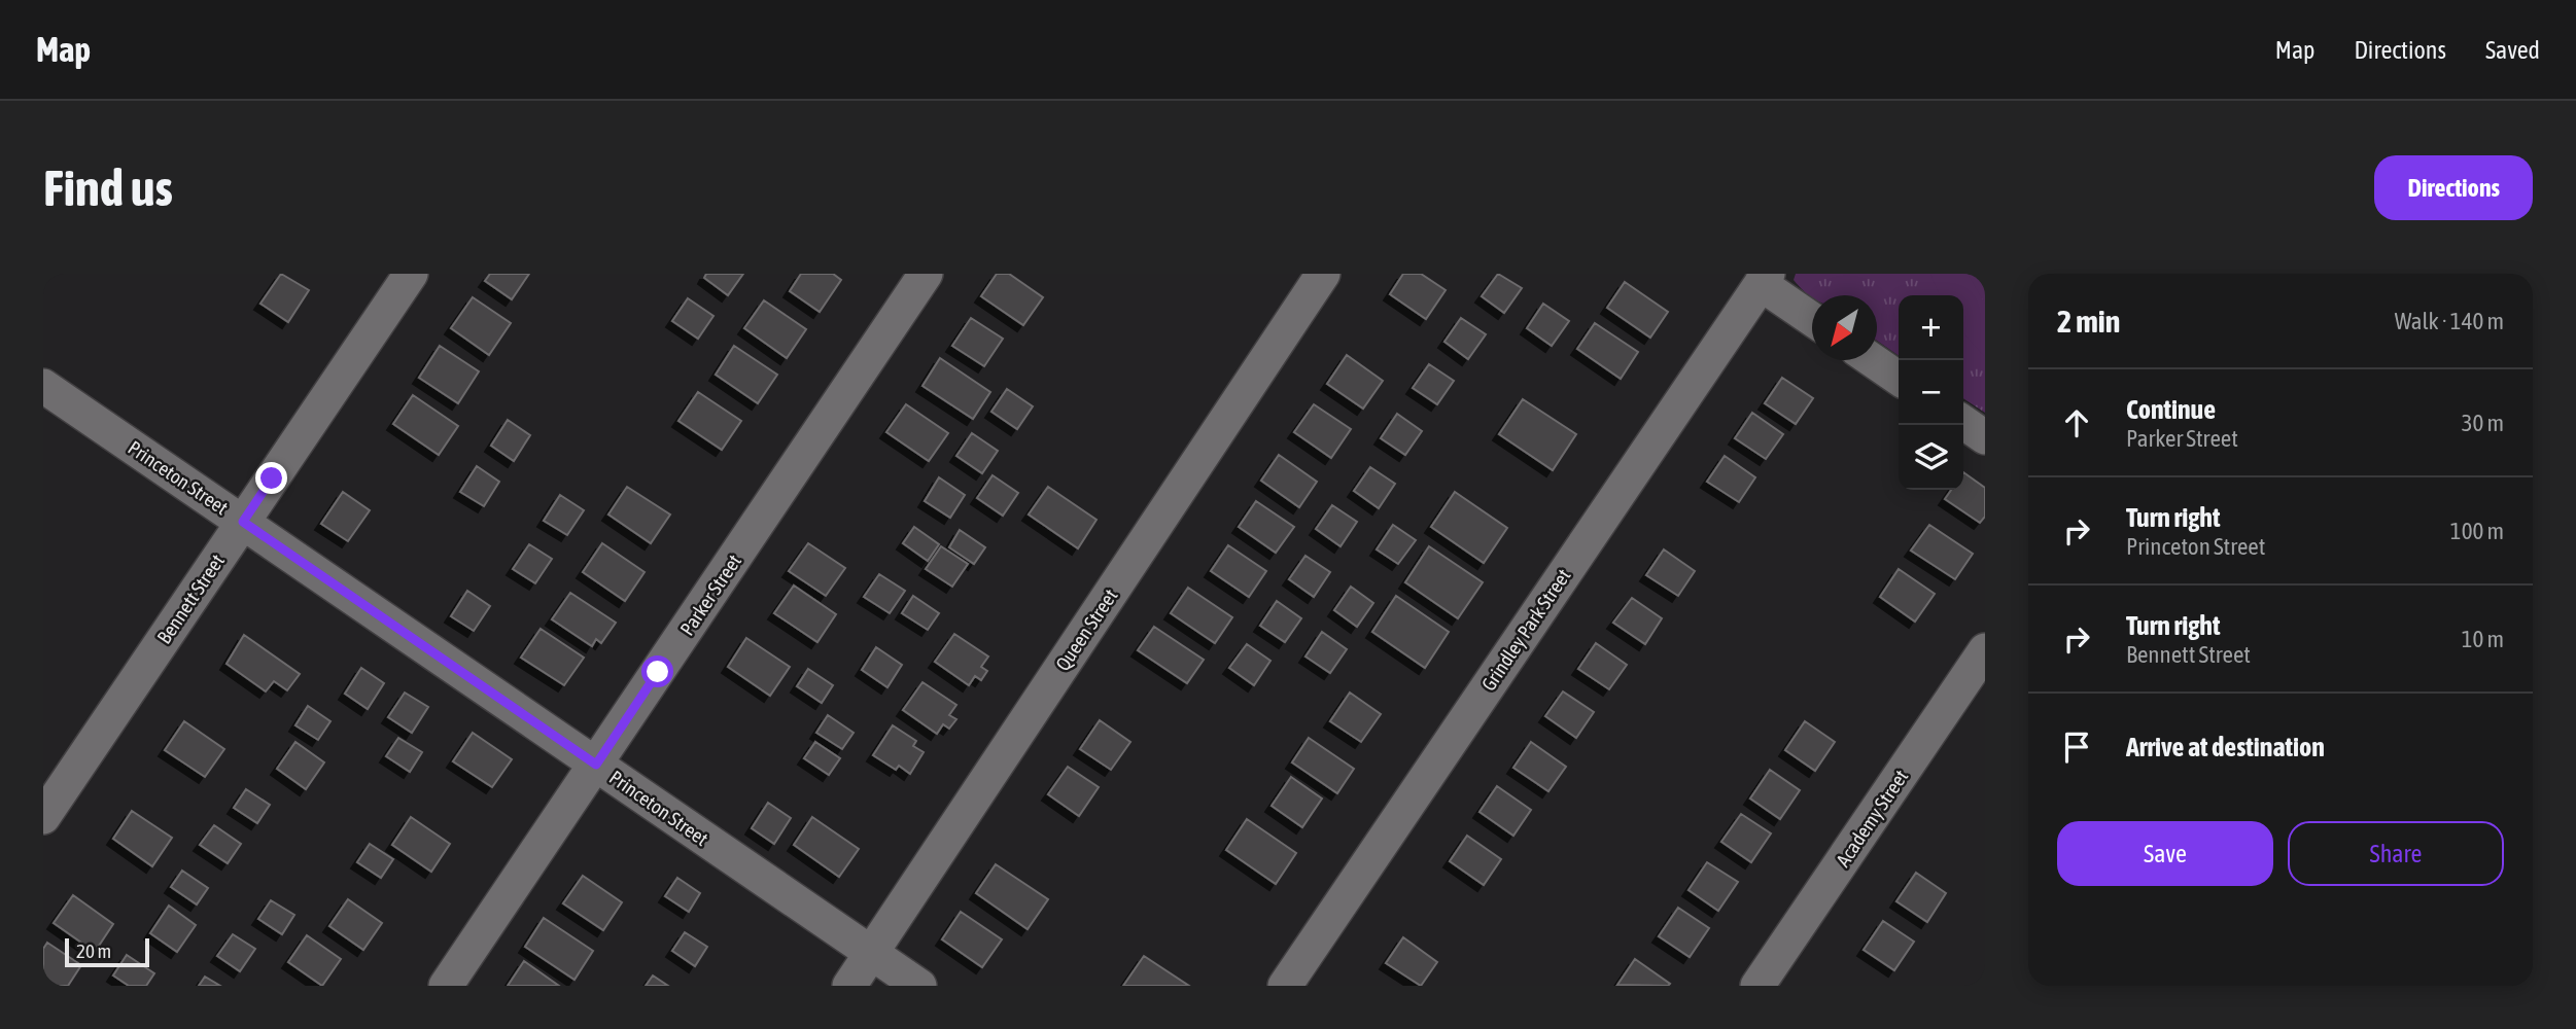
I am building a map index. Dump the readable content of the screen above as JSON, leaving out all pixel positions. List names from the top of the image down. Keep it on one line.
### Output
{"streets":{"street":["Princeton Street","Parker Street","Bennett Street","Queen Street","Grindley Park Street","Academy Street"]},"crossings":[["Princeton Street","Parker Street"],["Princeton Street","Bennett Street"],["Princeton Street","Queen Street"]],"scale_bar":"20 m","north":"bottom left","page":{"header":"Map","nav":["Map","Directions","Saved"],"buttons":["Directions",["Save","Share"]],"title":"Find us","heading":["2 min","Walk · 140 m"],"map_buttons":["+","−"],"list":[["Continue","Parker Street","30 m"],["Turn right","Princeton Street","100 m"],["Turn right","Bennett Street","10 m"],"Arrive at destination"],"scale":"20 m"}}
